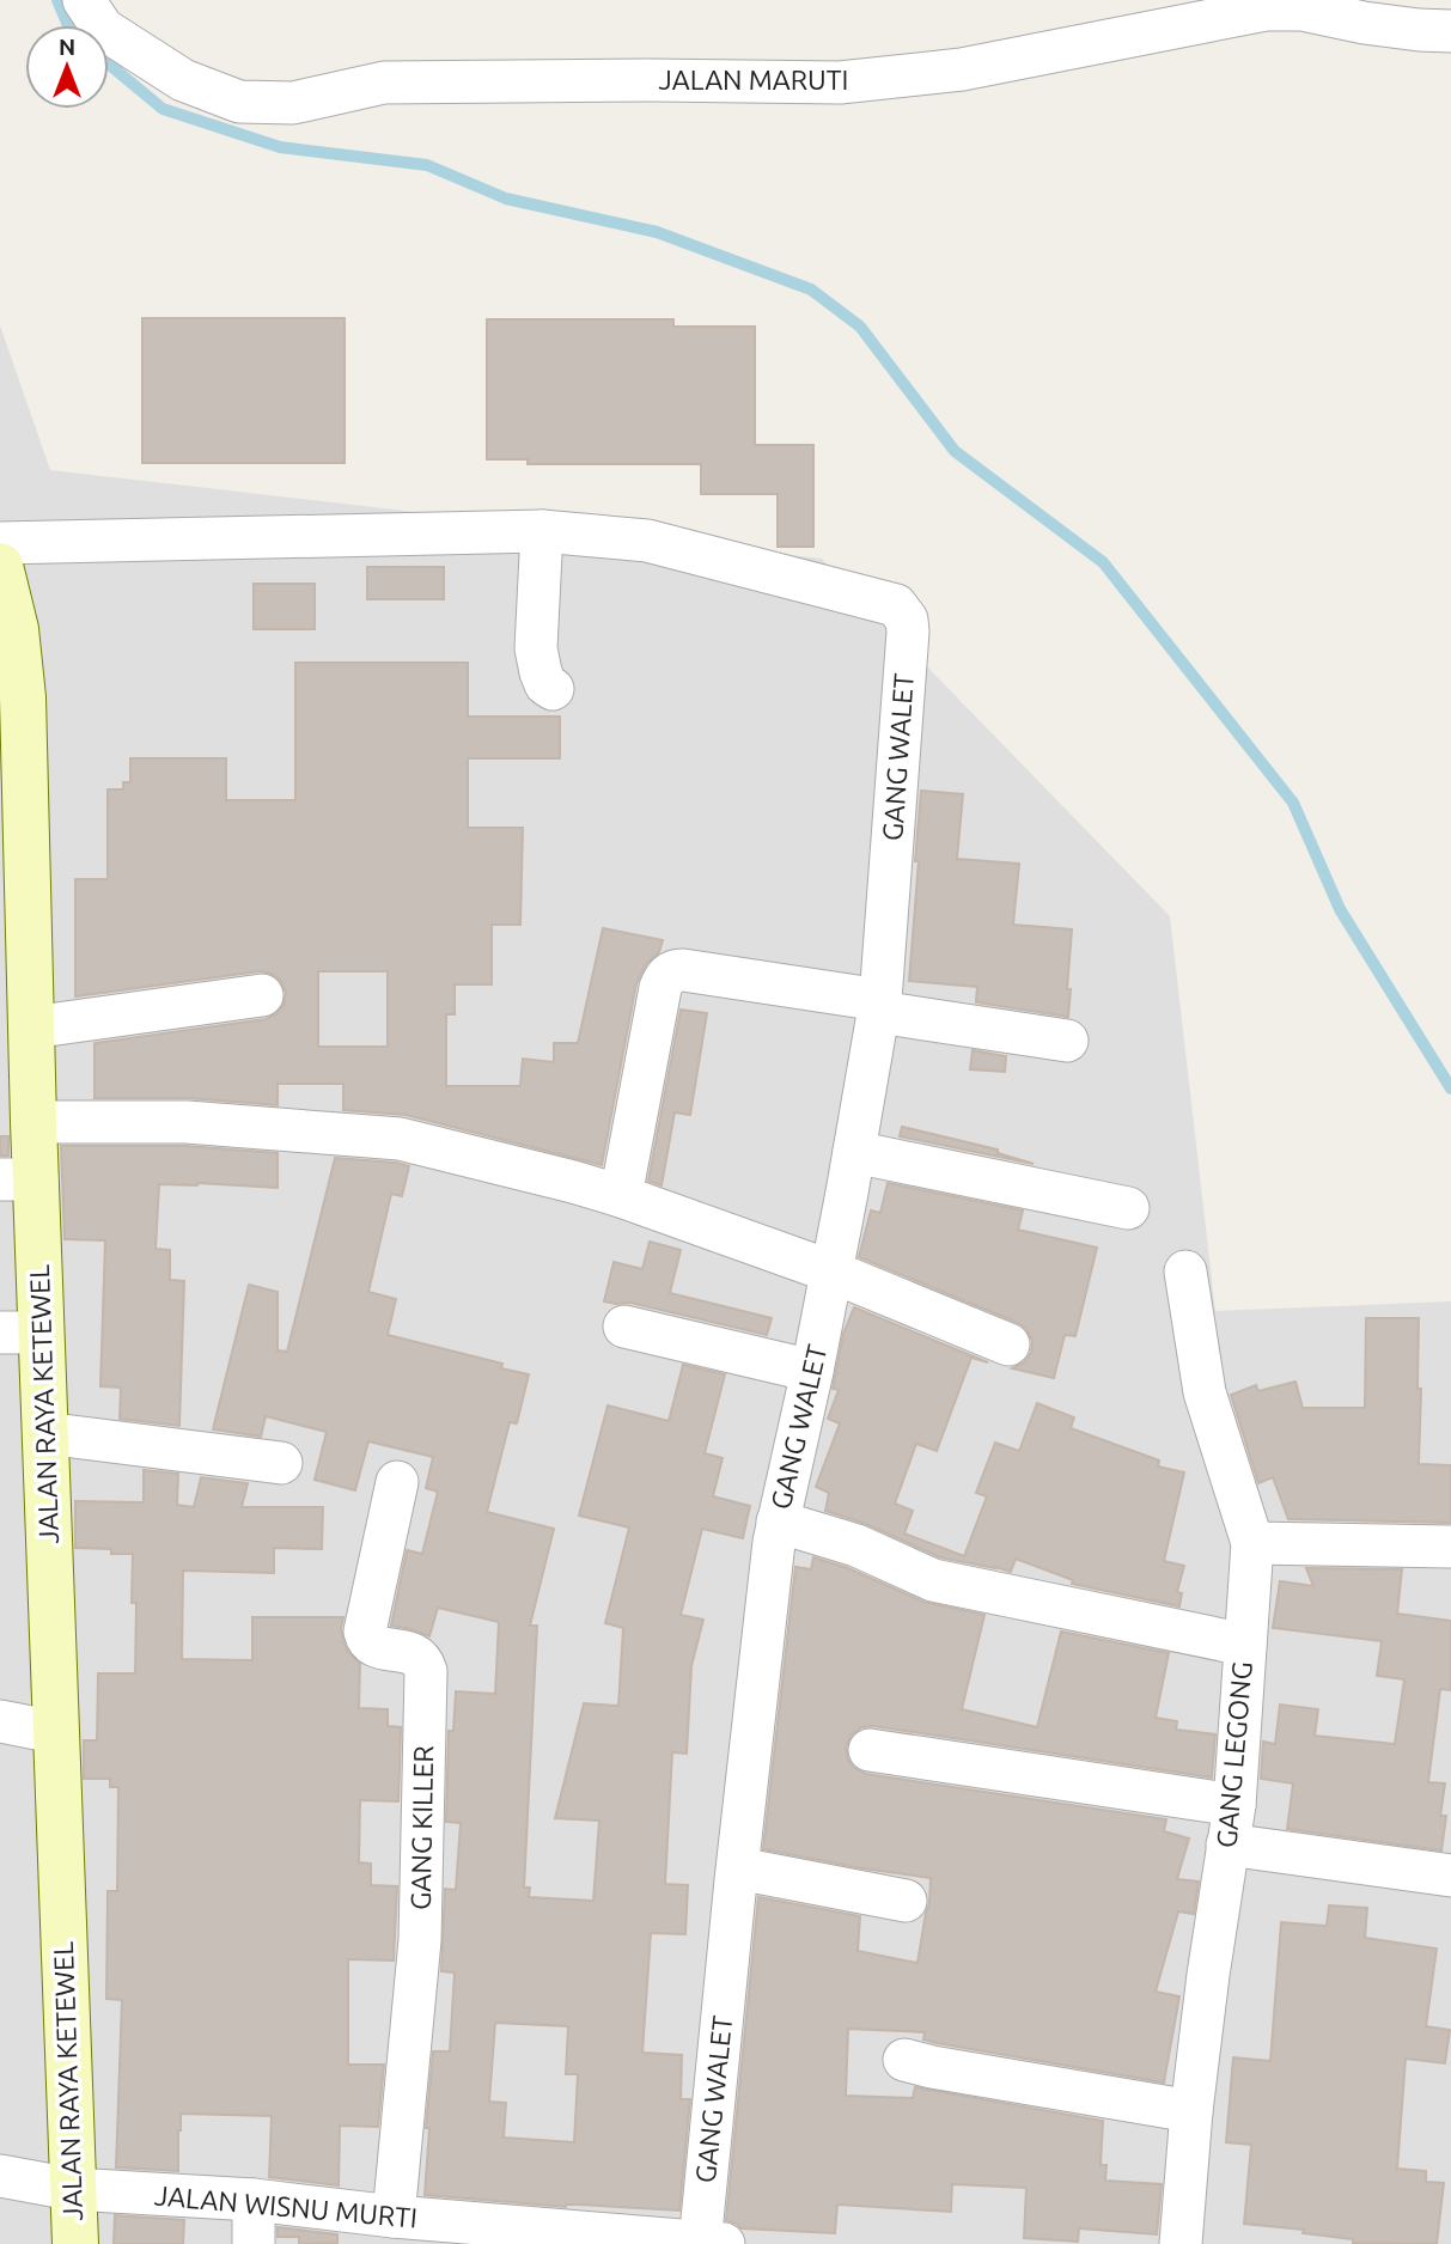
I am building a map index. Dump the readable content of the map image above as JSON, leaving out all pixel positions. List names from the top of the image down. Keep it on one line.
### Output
{"streets":{"main road":["JALAN RAYA KETEWEL"],"street":["JALAN MARUTI","GANG WALET","GANG LEGONG","GANG KILLER","JALAN WISNU MURTI"]},"crossings":[["GANG WALET","JALAN WISNU MURTI"],["JALAN RAYA KETEWEL","JALAN WISNU MURTI"],["GANG KILLER","JALAN WISNU MURTI"]],"north":"top"}
